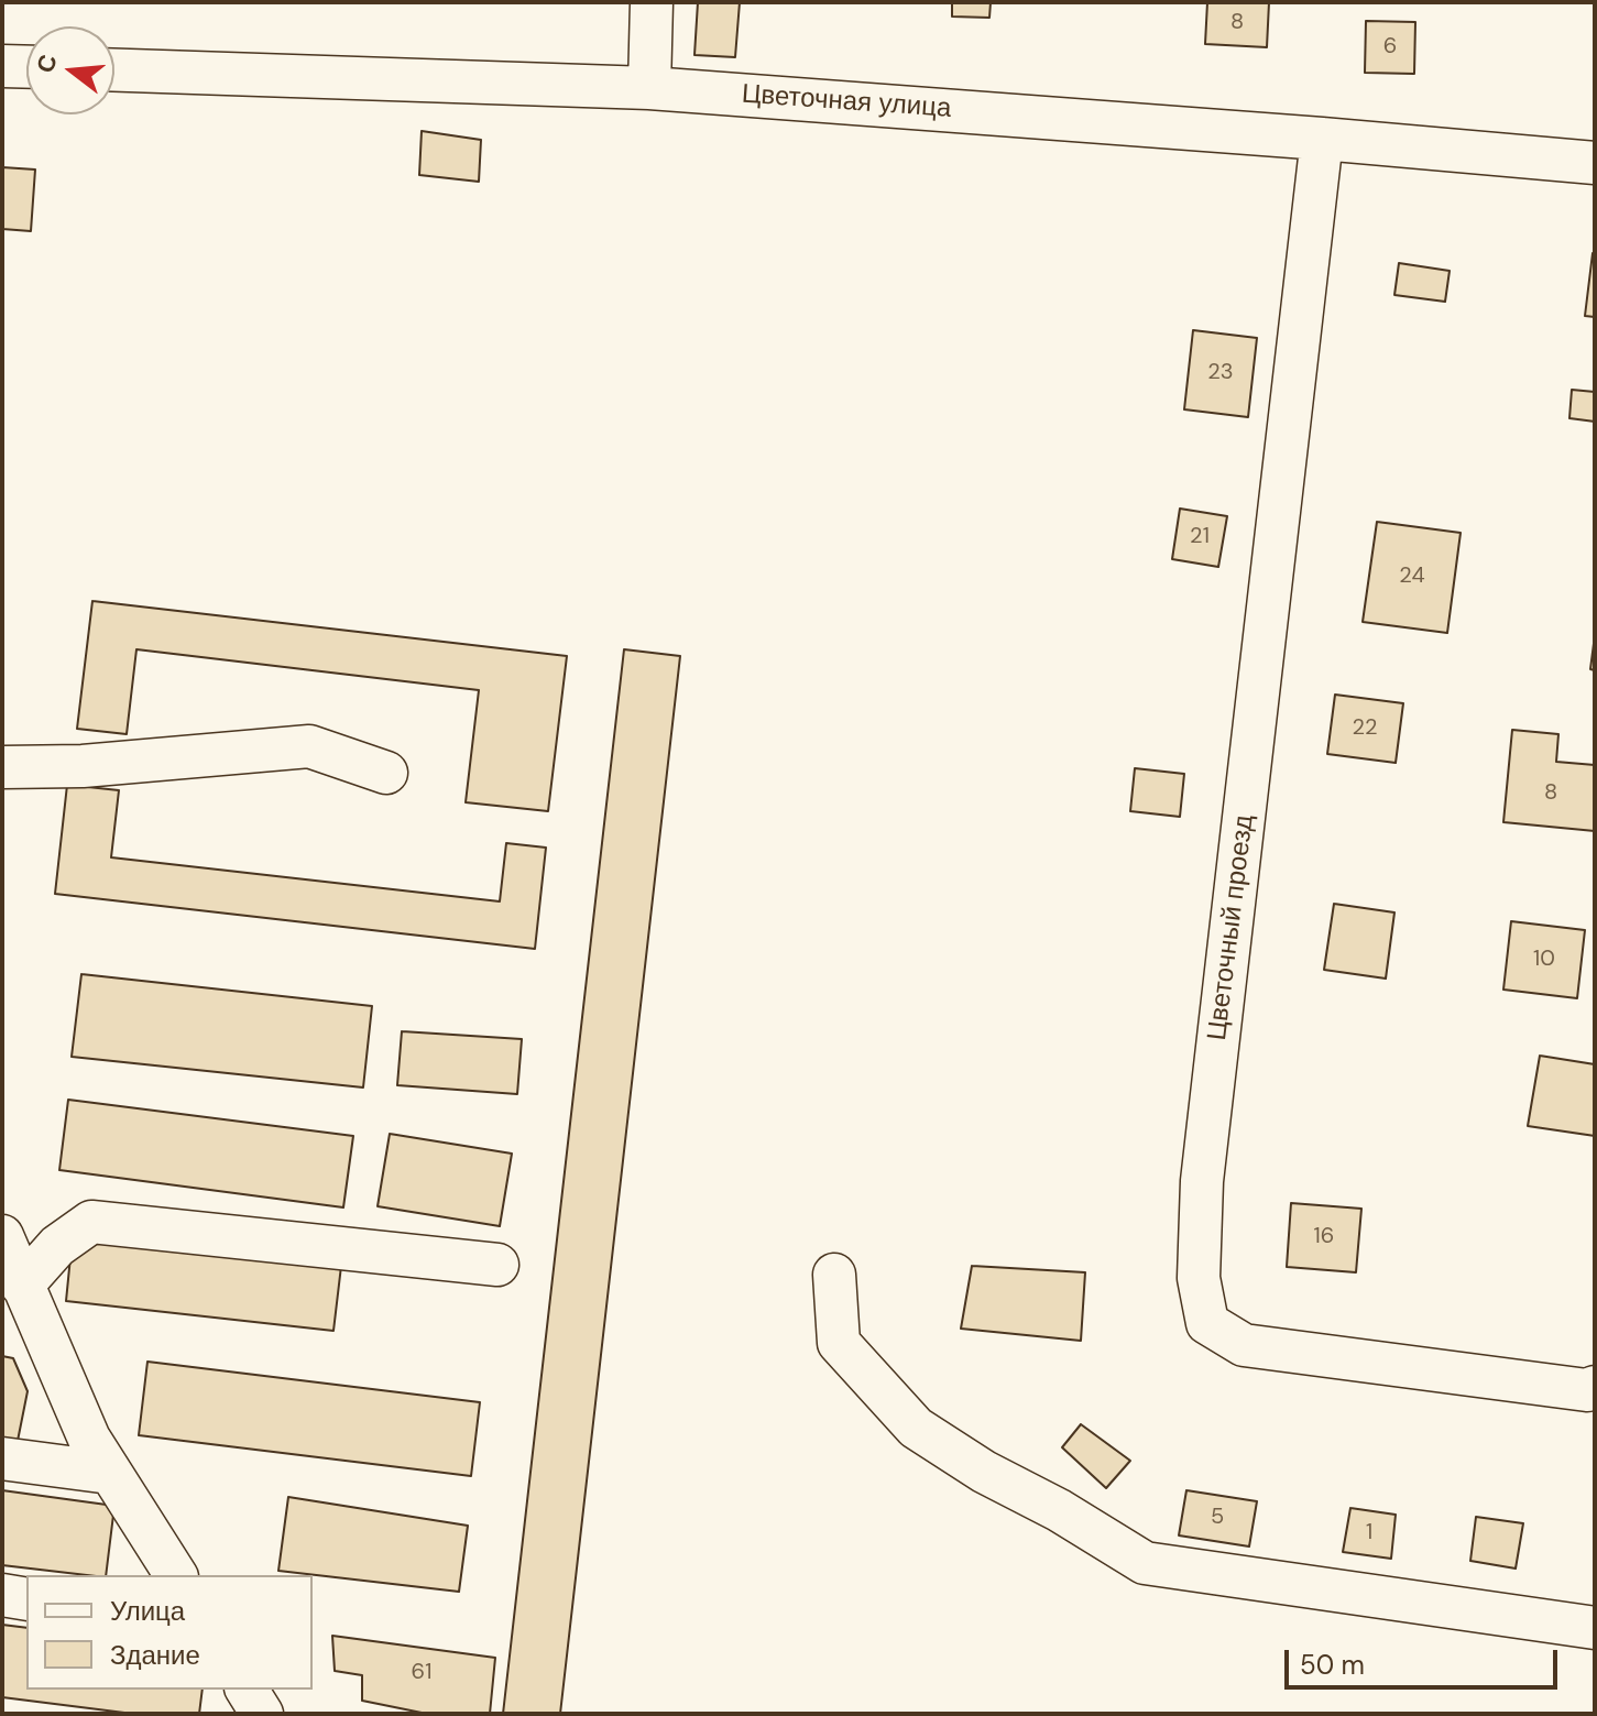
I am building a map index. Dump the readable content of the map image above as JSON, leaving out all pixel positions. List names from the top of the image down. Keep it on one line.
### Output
{"streets":{"street":["Цветочная улица","Цветочный проезд"]},"crossings":[["Цветочная улица","Цветочный проезд"]],"house_numbers":["8","6","23","21","24","22","8","10","16","5","1","61"],"legend":["Улица","Здание"],"scale_bar":"50 m","north":"left"}
